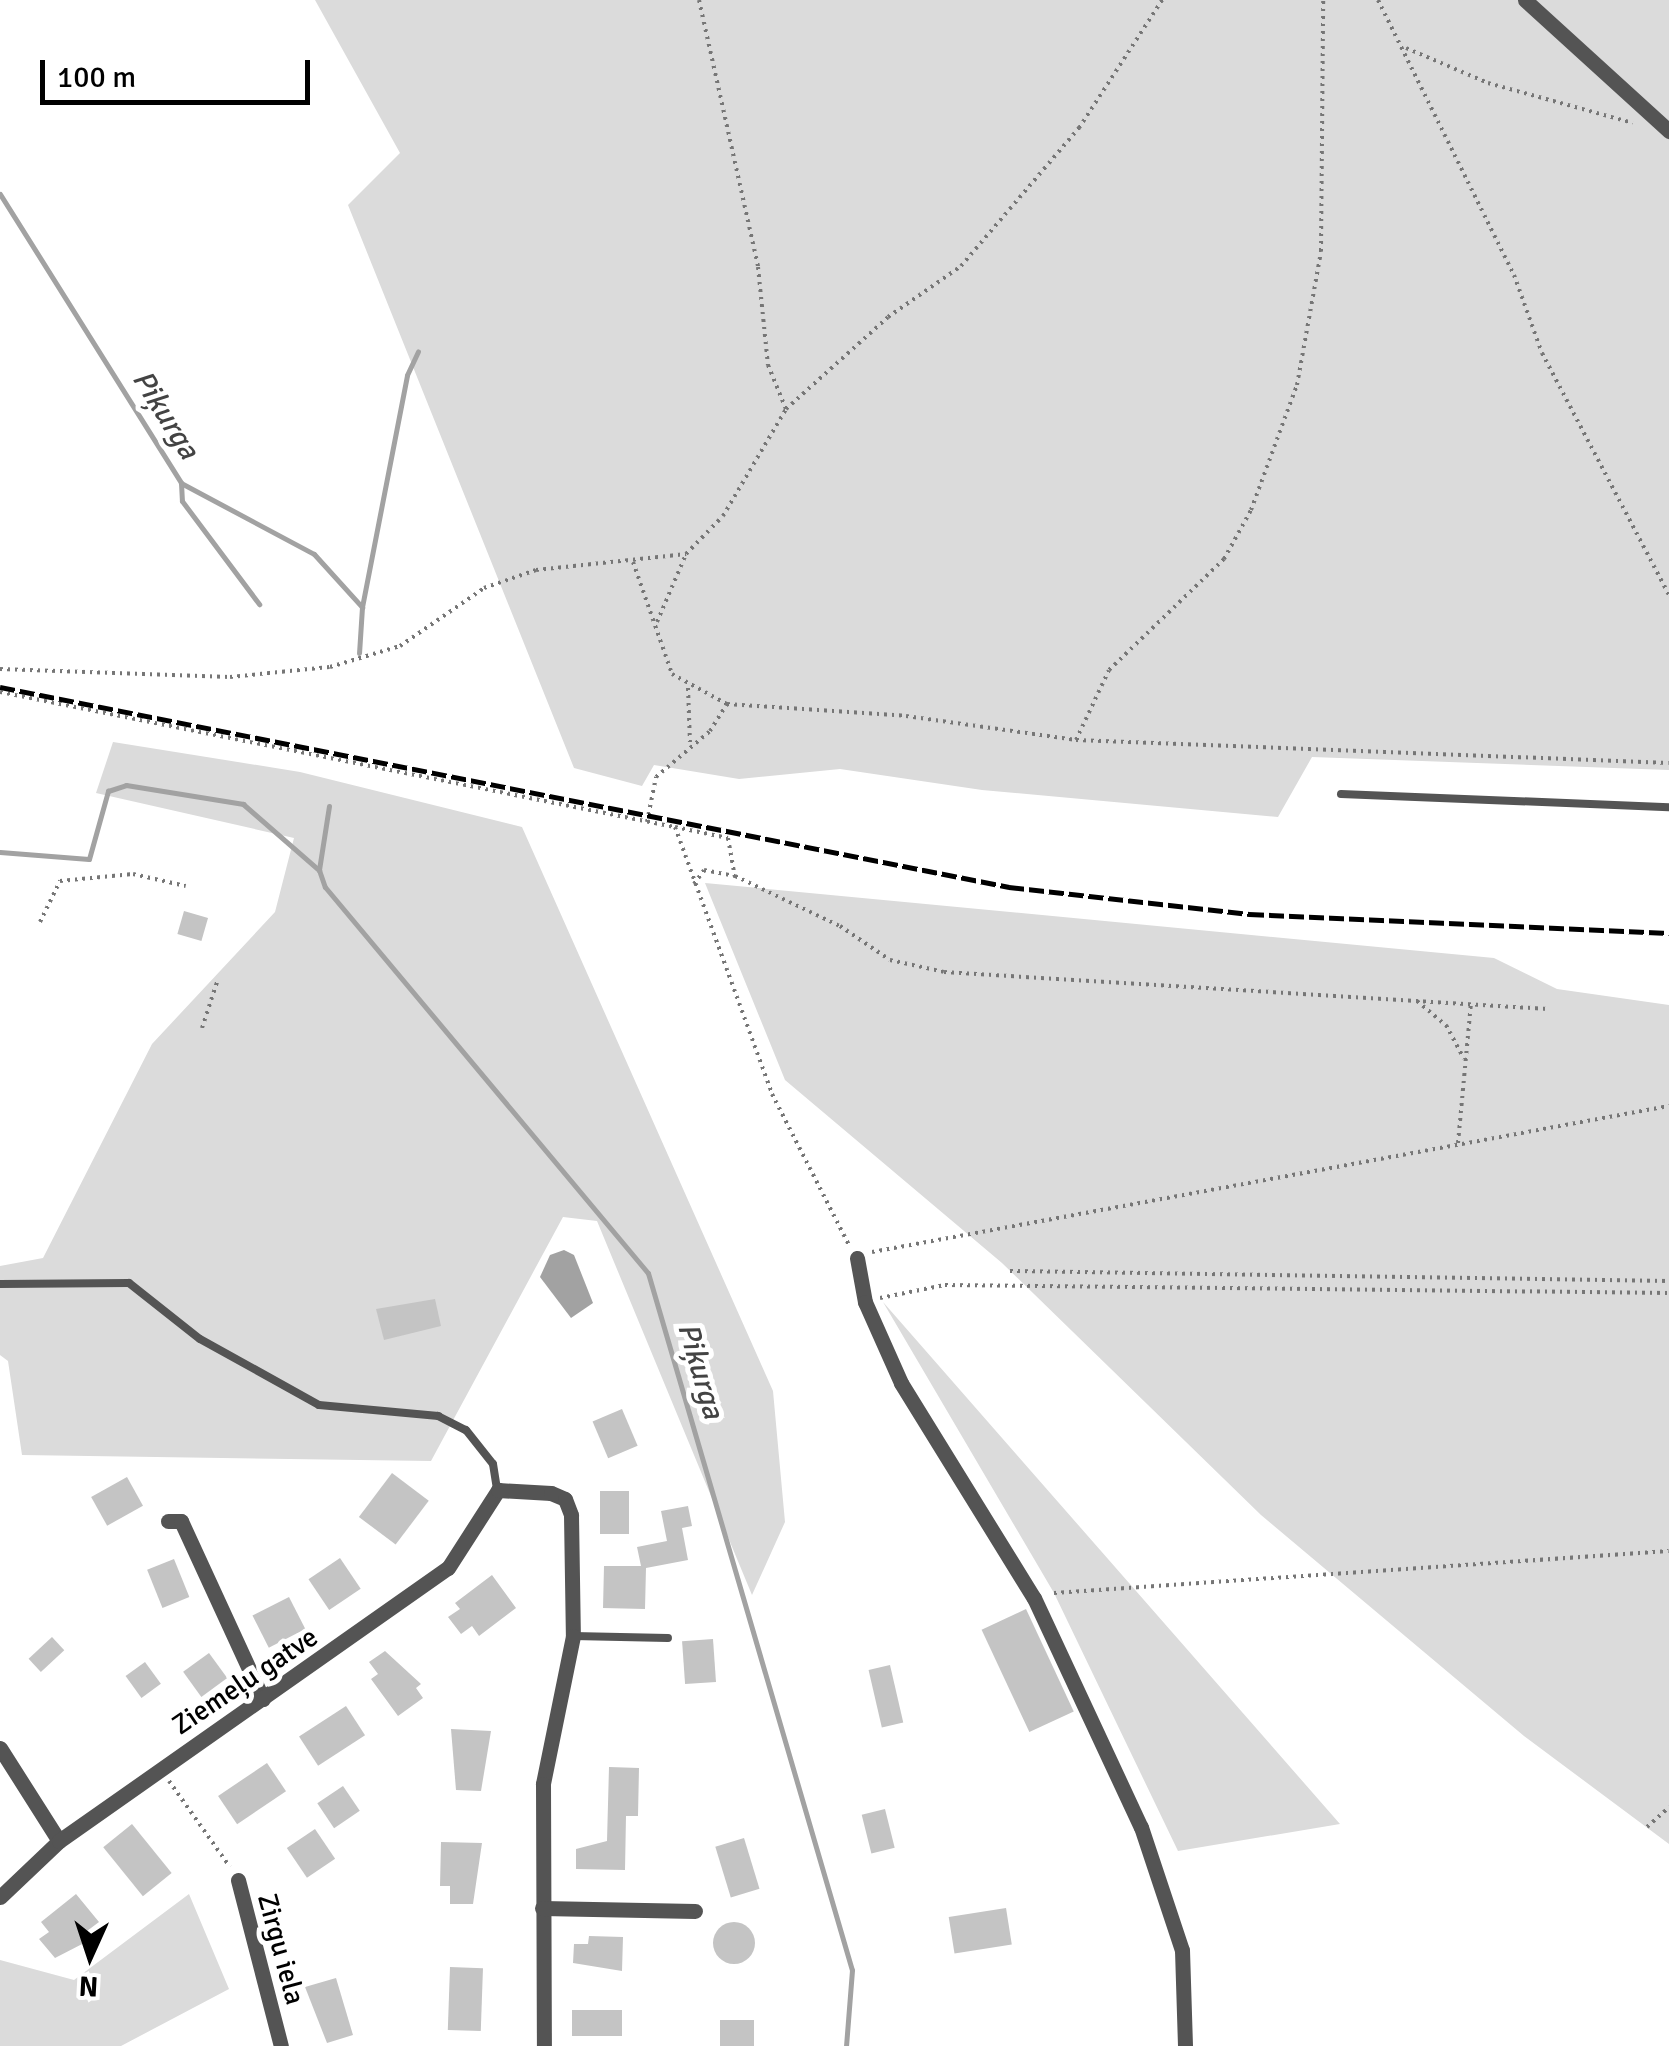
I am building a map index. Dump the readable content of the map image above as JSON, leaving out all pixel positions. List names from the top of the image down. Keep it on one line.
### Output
{"streets":{"street":["Ziemeļu gatve","Zirgu iela"]},"crossings":[["Ziemeļu gatve","Zirgu iela"]],"water":["Piķurga"],"scale_bar":"100 m","north":"bottom"}
